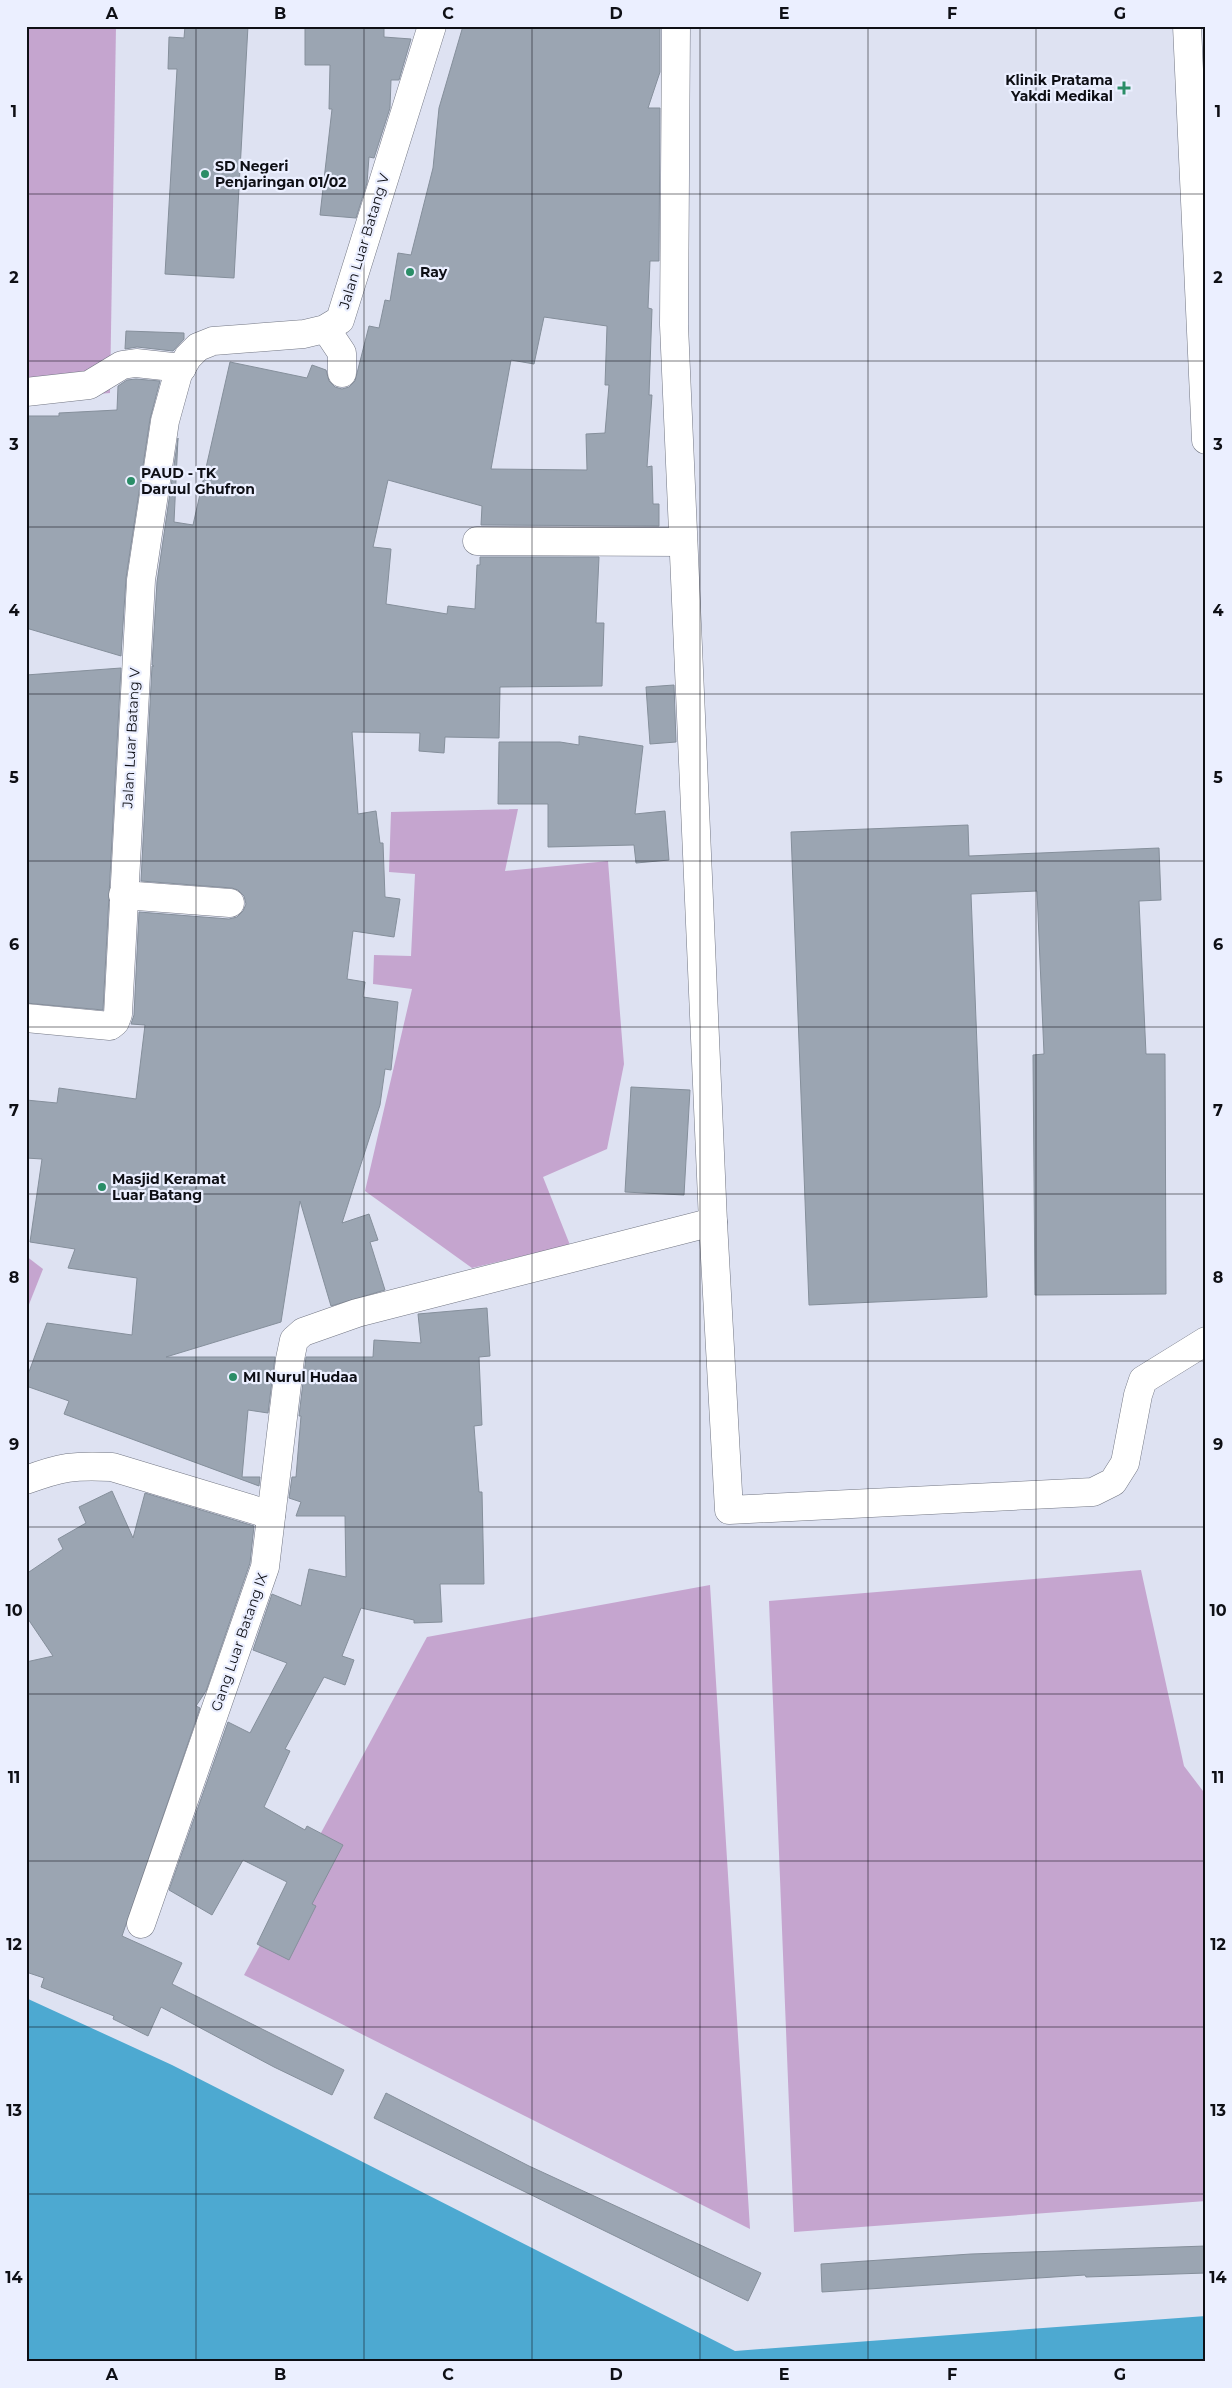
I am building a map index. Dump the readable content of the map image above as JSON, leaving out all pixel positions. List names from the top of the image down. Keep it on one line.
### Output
{"streets":{"street":["Jalan Luar Batang V","Gang Luar Batang IX"]},"places":{"health":["Klinik Pratama Yakdi Medikal"],"other":["SD Negeri Penjaringan 01/02","Ray","PAUD - TK Daruul Ghufron","Masjid Keramat Luar Batang","MI Nurul Hudaa"]},"grid":{"columns":["A","B","C","D","E","F","G"],"rows":["1","2","3","4","5","6","7","8","9","10","11","12","13","14"]}}
